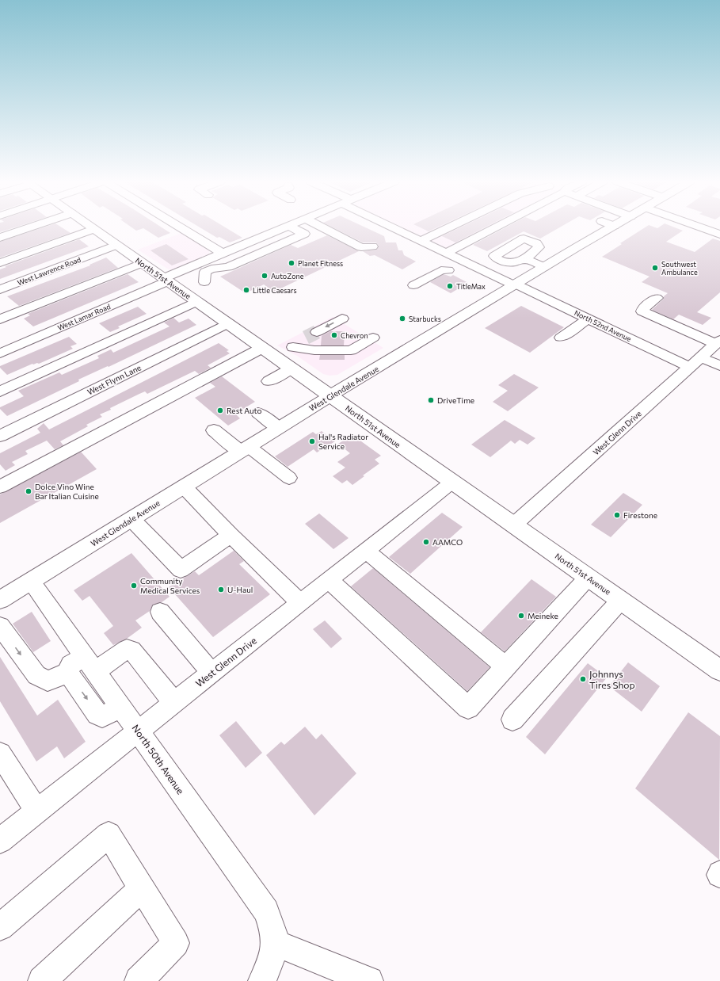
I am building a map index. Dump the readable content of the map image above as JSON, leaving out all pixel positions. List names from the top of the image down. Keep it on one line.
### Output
{"streets":{"main road":["North 51st Avenue","West Glendale Avenue"],"street":["West Lawrence Road","West Lamar Road","North 52nd Avenue","West Flynn Lane","West Glenn Drive","North 50th Avenue"]},"crossings":[["West Lawrence Road","North 51st Avenue"],["North 51st Avenue","West Lamar Road"],["North 51st Avenue","West Flynn Lane"],["North 51st Avenue","West Glendale Avenue"],["North 51st Avenue","West Glenn Drive"],["North 52nd Avenue","West Glendale Avenue"],["North 52nd Avenue","West Glenn Drive"],["West Glendale Avenue","North 50th Avenue"],["West Glenn Drive","North 50th Avenue"]],"places":["Planet Fitness","Southwest Ambulance","AutoZone","TitleMax","Little Caesars","Starbucks","Chevron","DriveTime","Rest Auto","Hal's Radiator Service","Dolce Vino Wine Bar Italian Cuisine","Firestone","AAMCO","Community Medical Services","U-Haul","Meineke","Johnnys Tires Shop"]}
